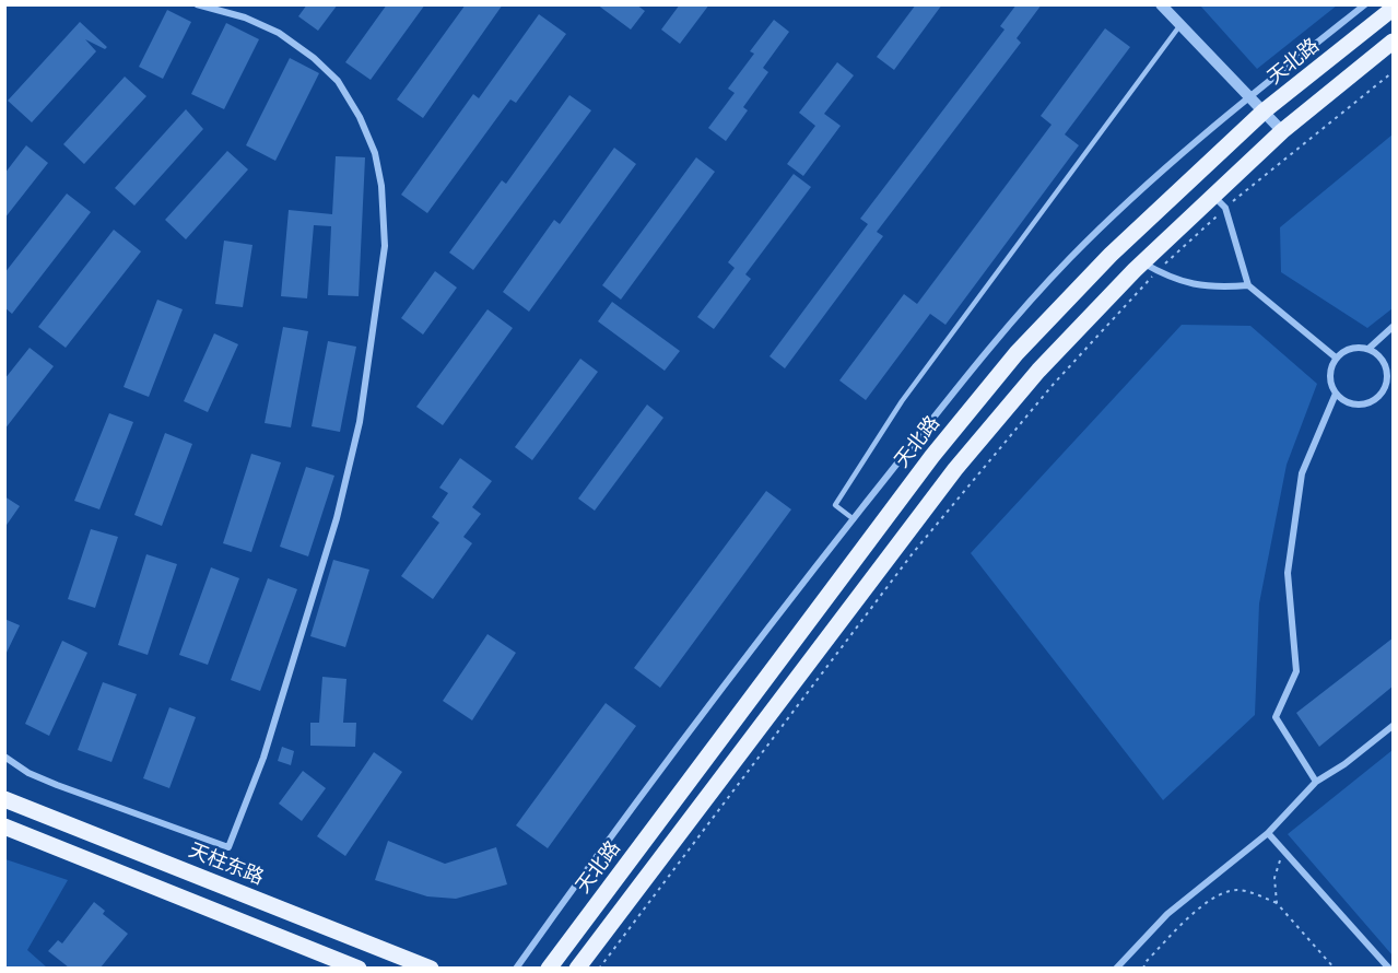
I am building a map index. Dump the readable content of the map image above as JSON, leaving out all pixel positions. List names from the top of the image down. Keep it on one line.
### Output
{"streets":{"main road":["天北路","天柱东路"]}}
